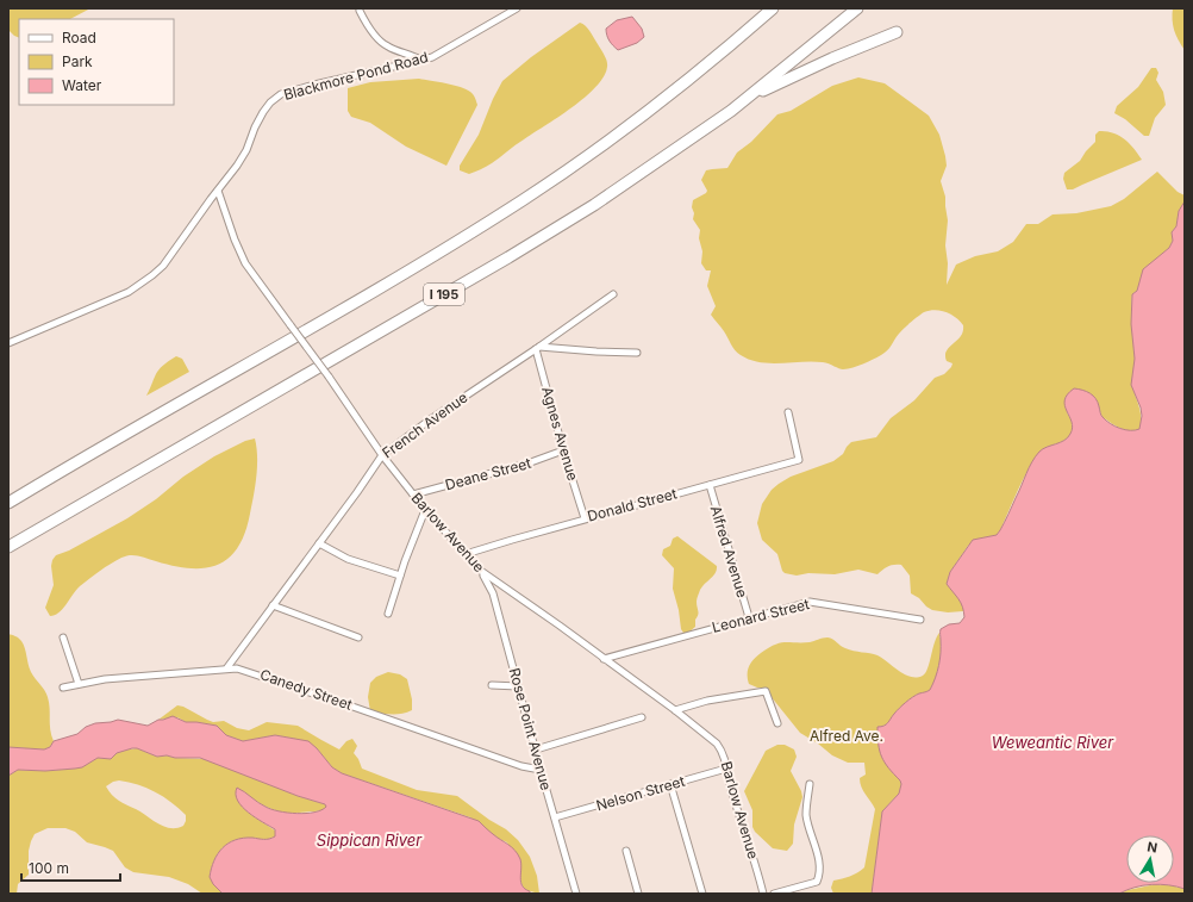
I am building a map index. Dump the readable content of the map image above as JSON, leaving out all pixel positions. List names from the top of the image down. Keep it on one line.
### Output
{"streets":{"highway":["I 195"],"street":["Blackmore Pond Road","French Avenue","Agnes Avenue","Deane Street","Donald Street","Barlow Avenue","Alfred Avenue","Leonard Street","Canedy Street","Rose Point Avenue","Nelson Street"]},"crossings":[["Blackmore Pond Road","Barlow Avenue"],["French Avenue","Agnes Avenue"],["French Avenue","Barlow Avenue"],["French Avenue","Canedy Street"],["Agnes Avenue","Deane Street"],["Agnes Avenue","Donald Street"],["Deane Street","Barlow Avenue"],["Donald Street","Barlow Avenue"],["Donald Street","Alfred Avenue"],["Barlow Avenue","Leonard Street"],["Barlow Avenue","Rose Point Avenue"],["Barlow Avenue","Nelson Street"],["Alfred Avenue","Leonard Street"],["Canedy Street","Rose Point Avenue"],["Rose Point Avenue","Nelson Street"]],"water":["Weweantic River","Sippican River"],"parks":["Alfred Ave."],"legend":["Road","Park","Water"],"scale_bar":"100 m","north":"top"}
